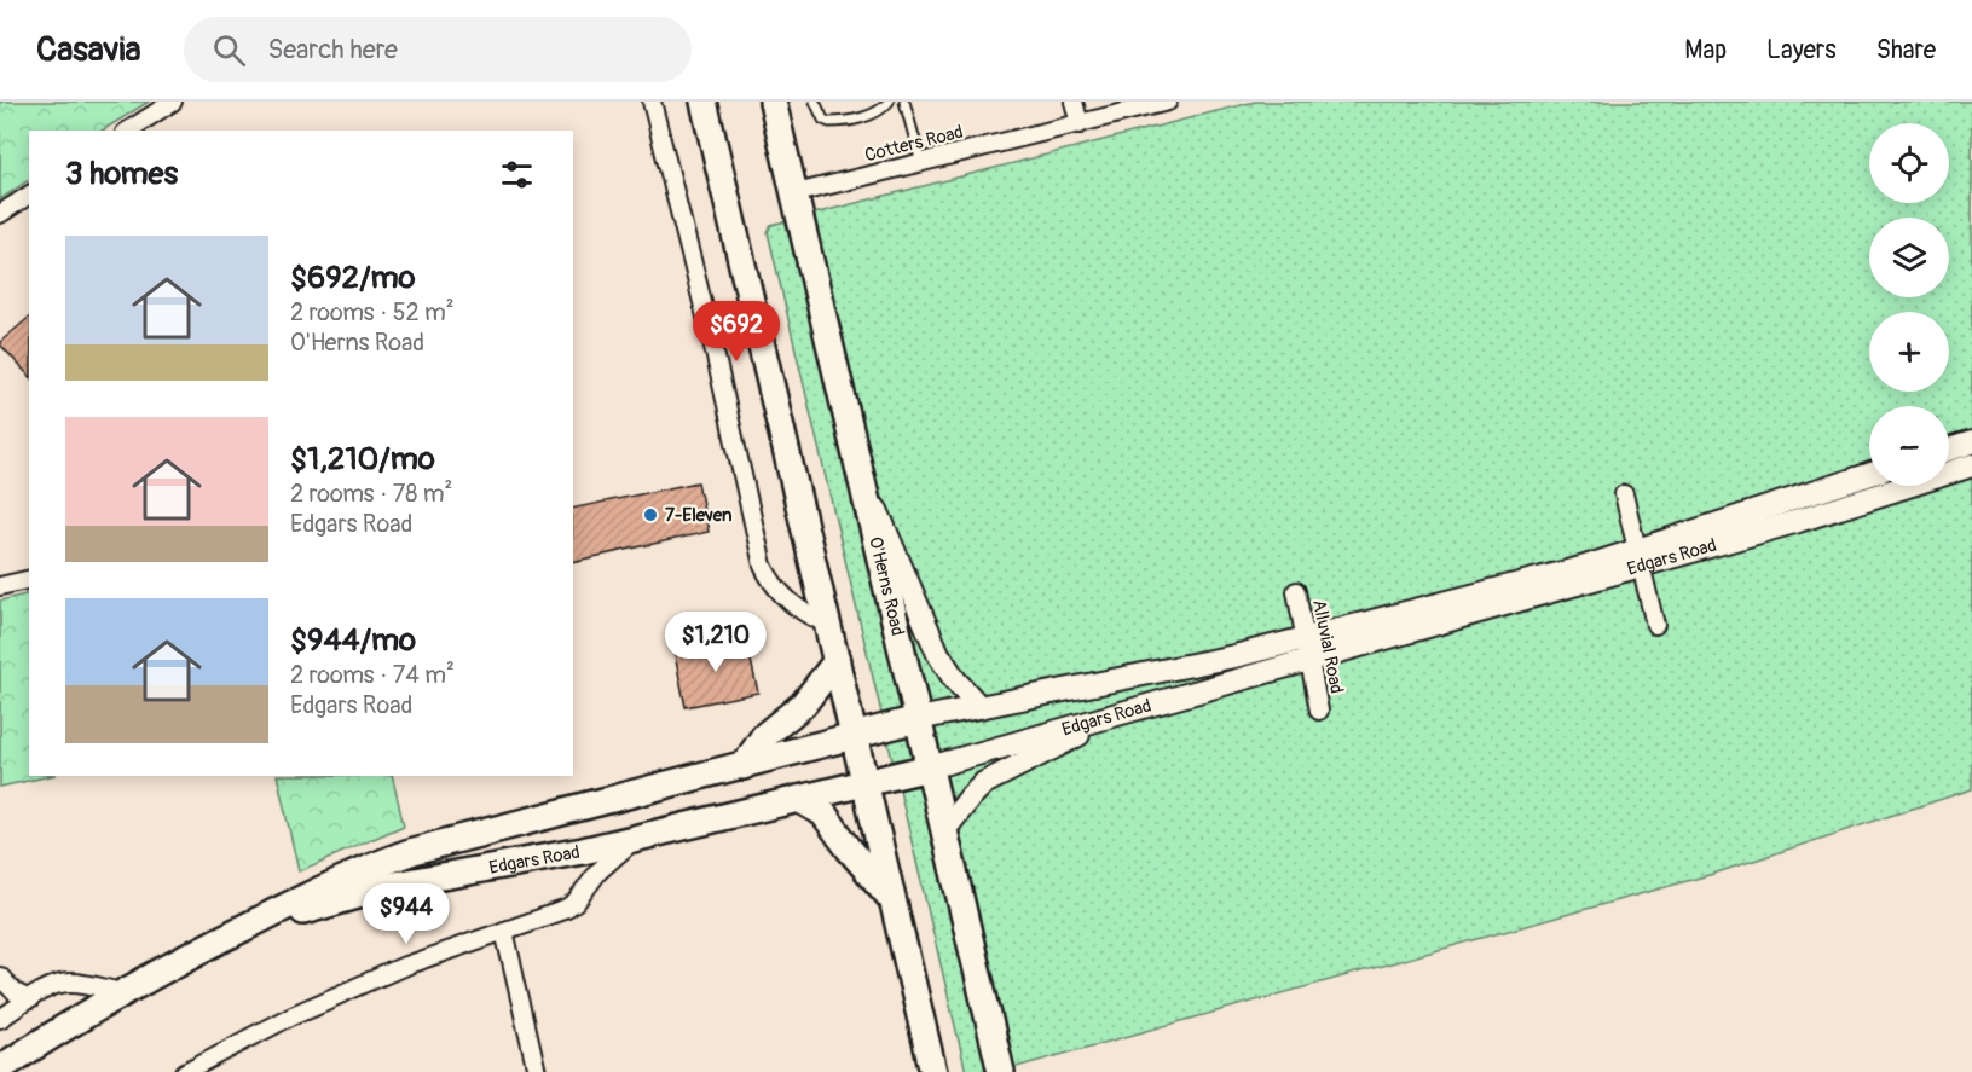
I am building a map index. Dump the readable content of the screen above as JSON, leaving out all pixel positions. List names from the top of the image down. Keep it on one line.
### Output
{"streets":{"main road":["Edgars Road","O'Herns Road"],"street":["Cotters Road","Alluvial Road"]},"crossings":[["Cotters Road","O'Herns Road"],["Edgars Road","O'Herns Road"],["Edgars Road","Alluvial Road"]],"places":["7-Eleven"],"page":{"header":"Casavia","search":"Search here","nav":["Map","Layers","Share"],"map_buttons":["+","−"],"heading":"3 homes","list":[{"name":"$692/mo","note":"2 rooms · 52 m² · O'Herns Road"},{"name":"$1,210/mo","note":"2 rooms · 78 m² · Edgars Road"},{"name":"$944/mo","note":"2 rooms · 74 m² · Edgars Road"}],"price":["$692","$1,210","$944"]}}
